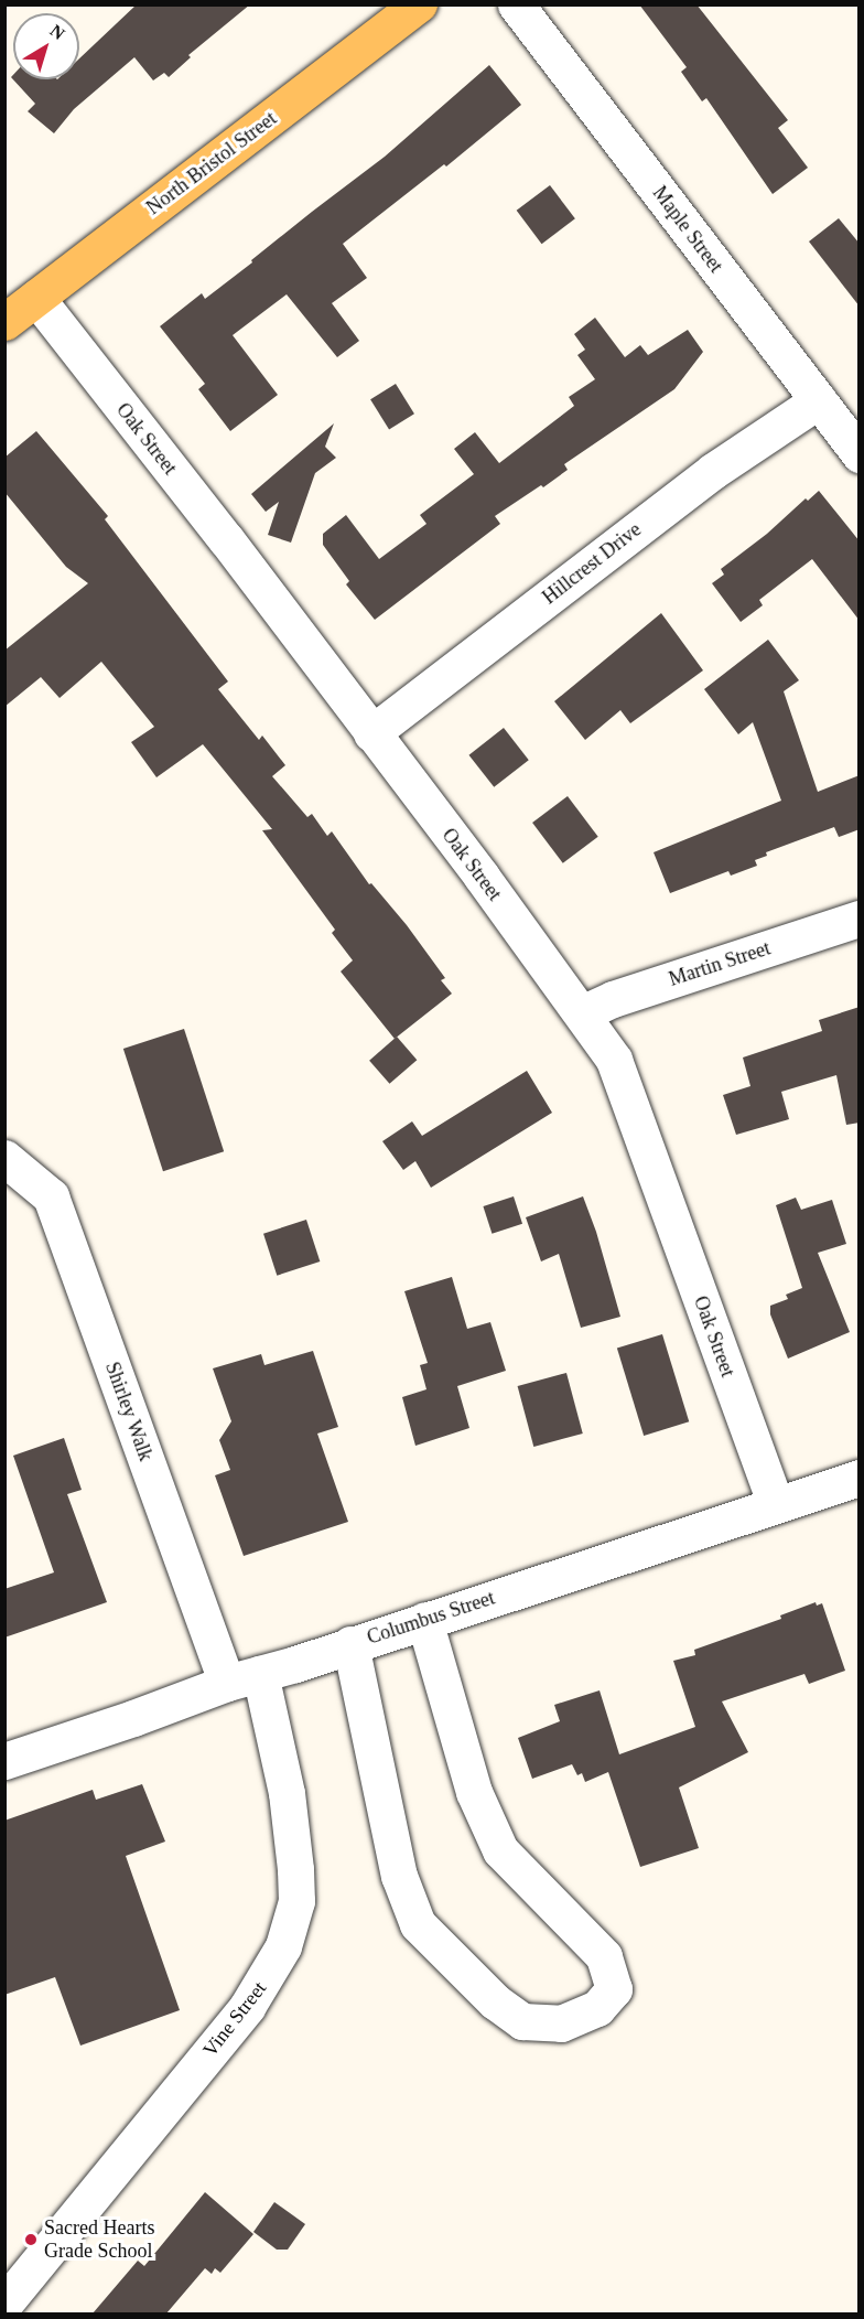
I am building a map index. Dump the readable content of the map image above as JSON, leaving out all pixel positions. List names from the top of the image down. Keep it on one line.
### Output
{"streets":{"main road":["North Bristol Street"],"street":["Maple Street","Oak Street","Hillcrest Drive","Martin Street","Shirley Walk","Columbus Street","Vine Street"]},"crossings":[["North Bristol Street","Oak Street"],["Maple Street","Hillcrest Drive"],["Oak Street","Hillcrest Drive"],["Oak Street","Martin Street"],["Oak Street","Columbus Street"],["Shirley Walk","Columbus Street"],["Shirley Walk","Vine Street"],["Columbus Street","Vine Street"]],"places":["Sacred Hearts Grade School"],"north":"top right"}
